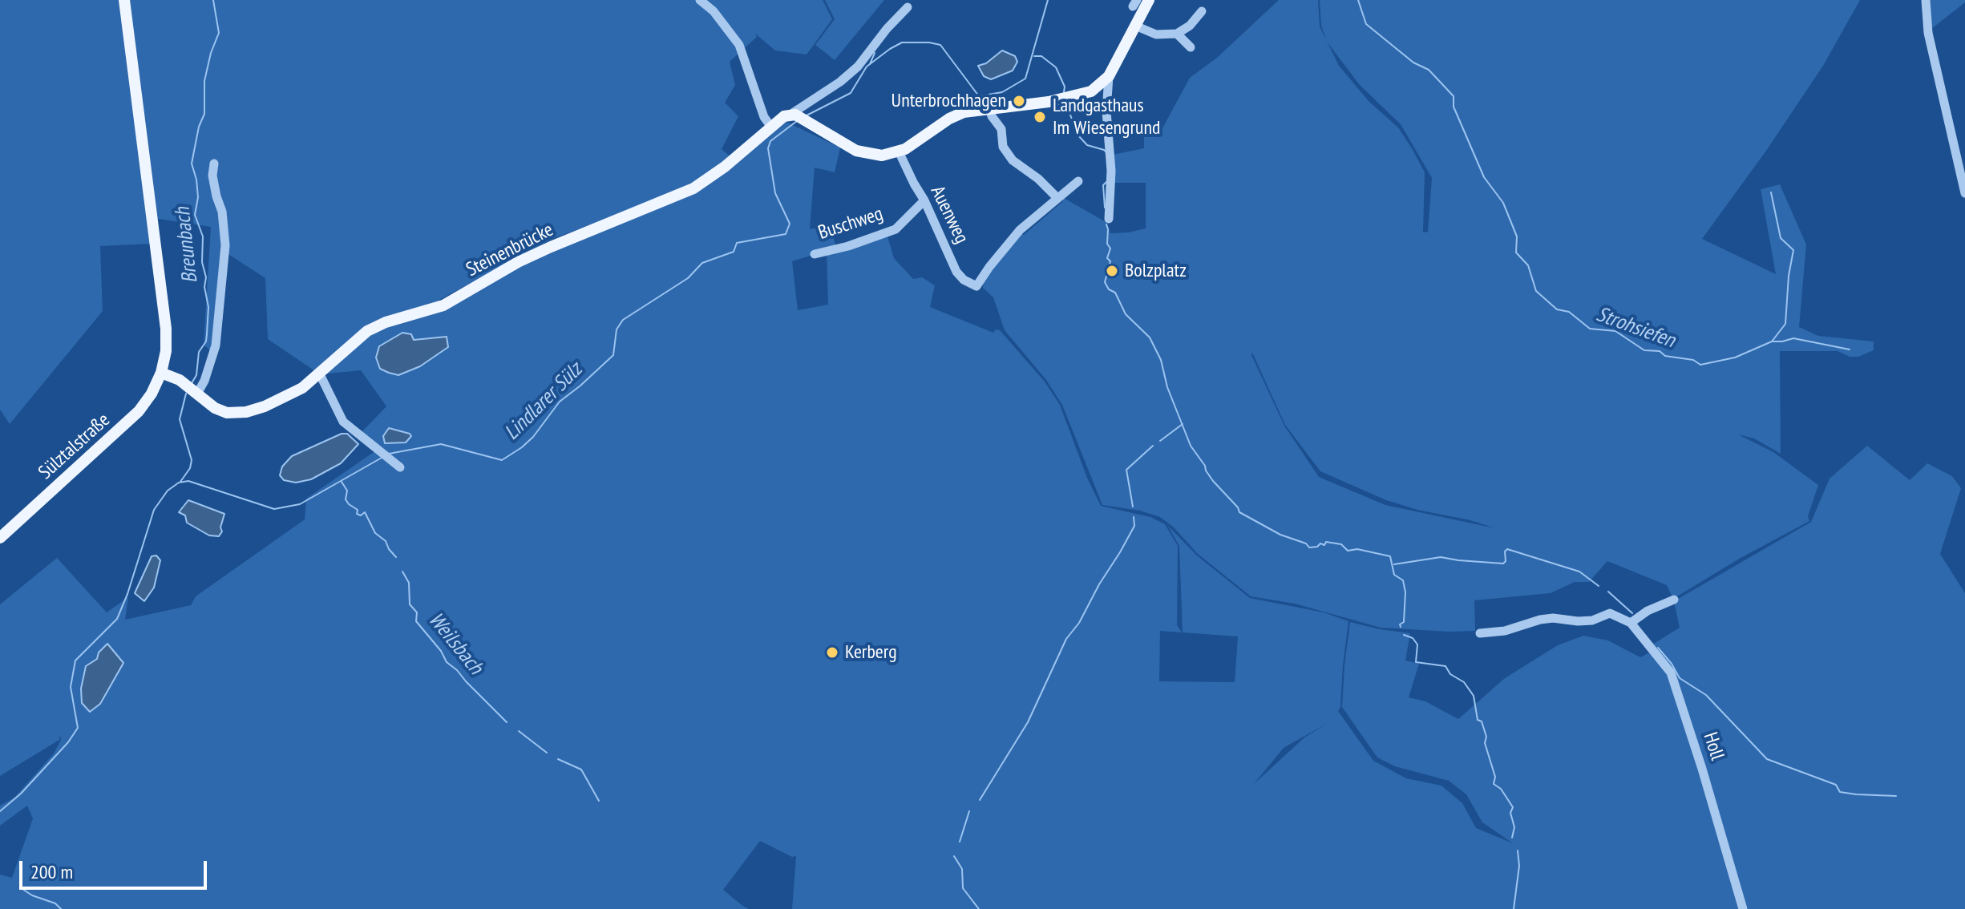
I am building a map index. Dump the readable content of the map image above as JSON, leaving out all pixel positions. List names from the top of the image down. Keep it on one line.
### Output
{"streets":{"main road":["Steinenbrücke","Sülztalstraße"],"street":["Auenweg","Buschweg","Holl"]},"crossings":[["Auenweg","Buschweg"],["Steinenbrücke","Sülztalstraße"]],"water":["Breunbach","Strohsiefen","Lindlarer Sülz","Weilsbach"],"places":["Unterbrochhagen","Landgasthaus Im Wiesengrund","Bolzplatz","Kerberg"],"scale_bar":"200 m"}
